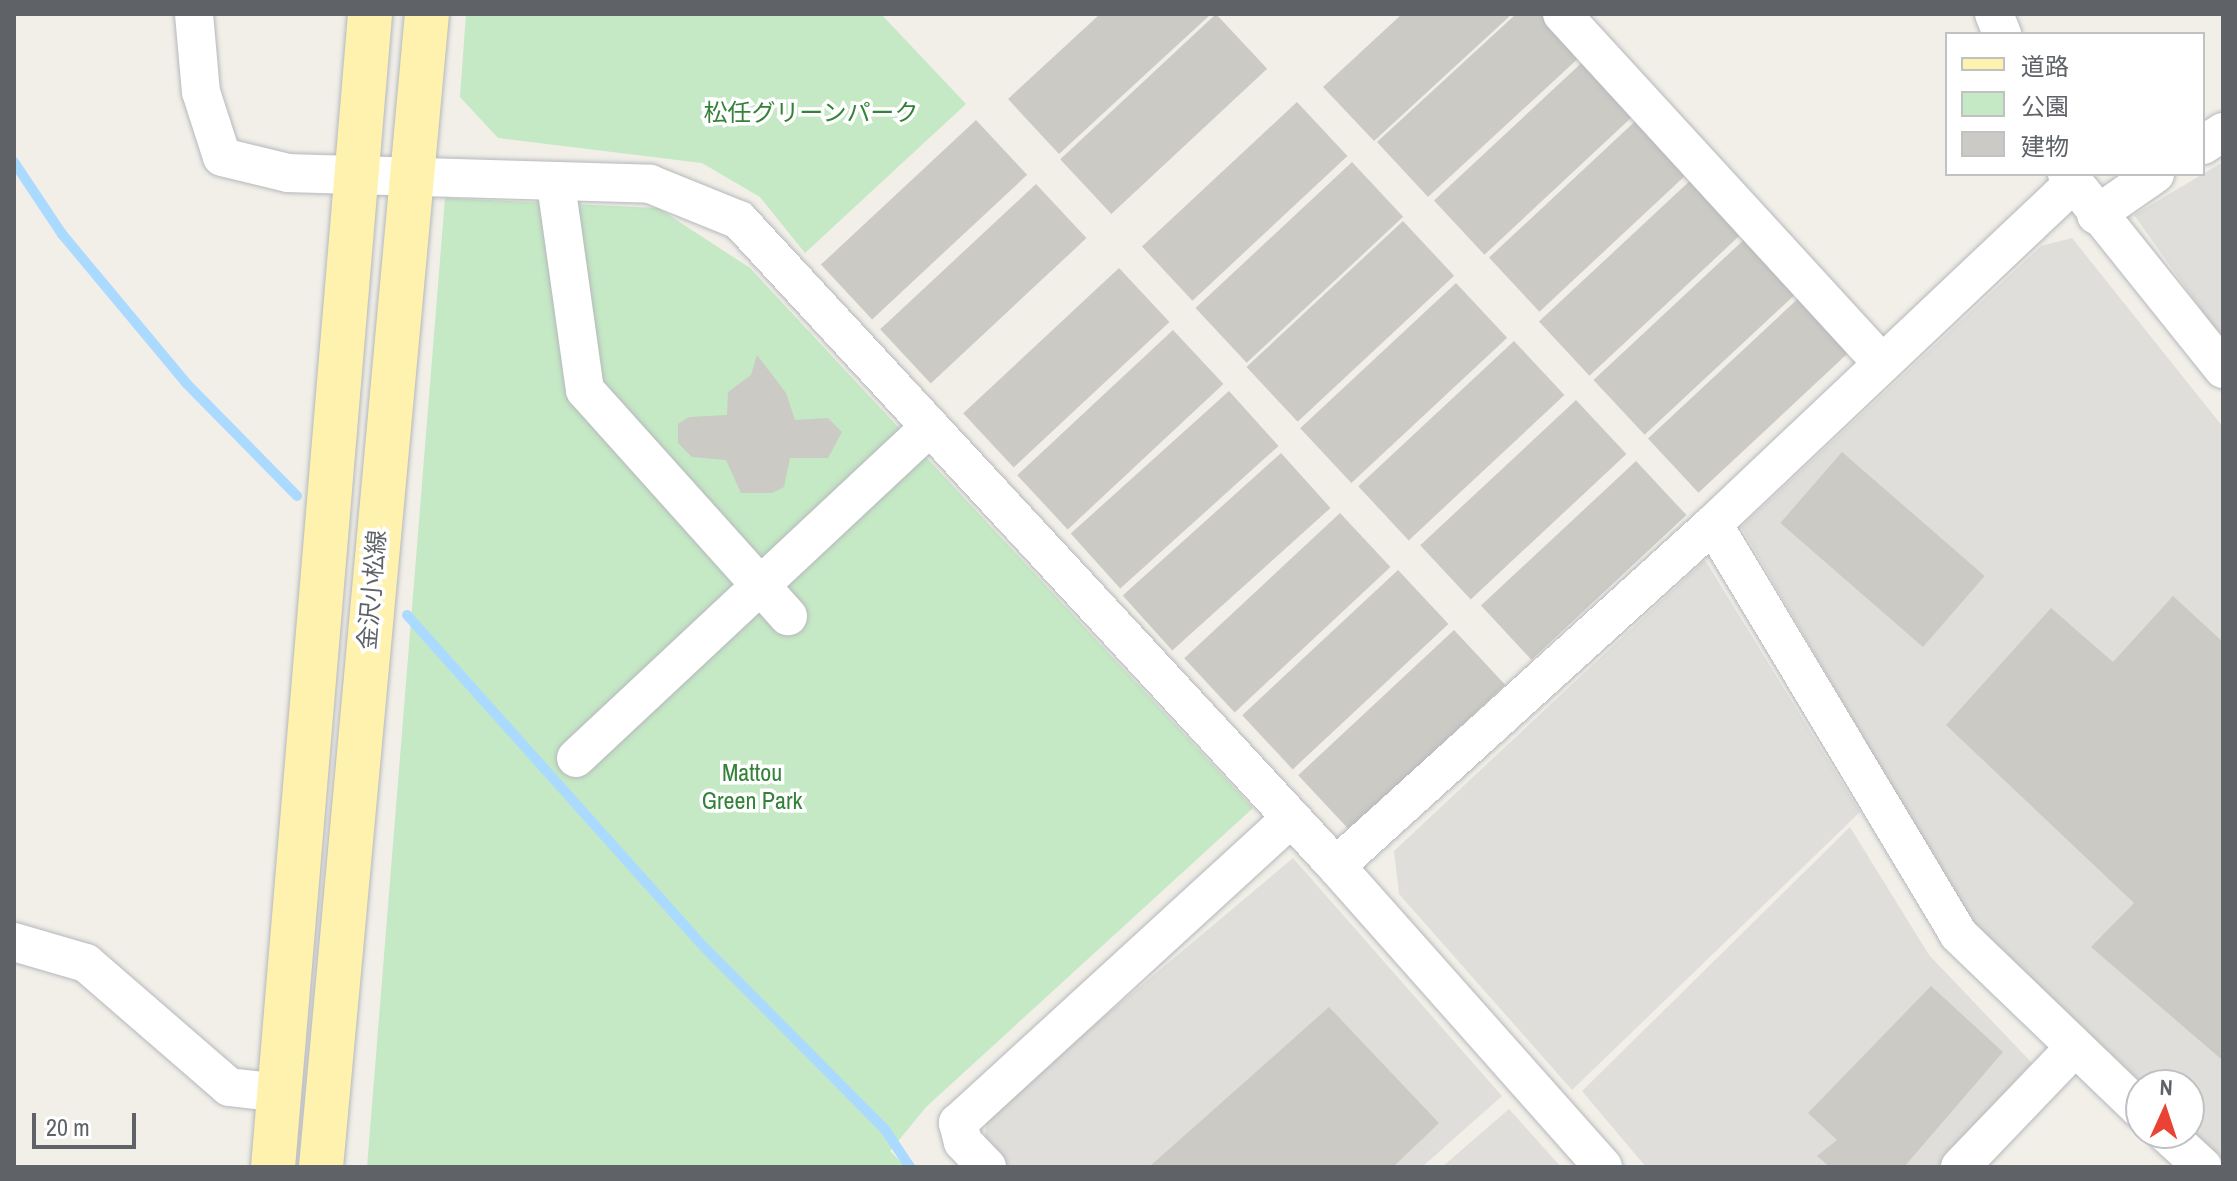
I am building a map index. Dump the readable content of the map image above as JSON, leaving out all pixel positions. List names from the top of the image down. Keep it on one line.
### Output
{"streets":{"main road":["金沢小松線"]},"parks":["松任グリーンパーク","Mattou Green Park"],"legend":["道路","公園","建物"],"scale_bar":"20 m","north":"top"}
